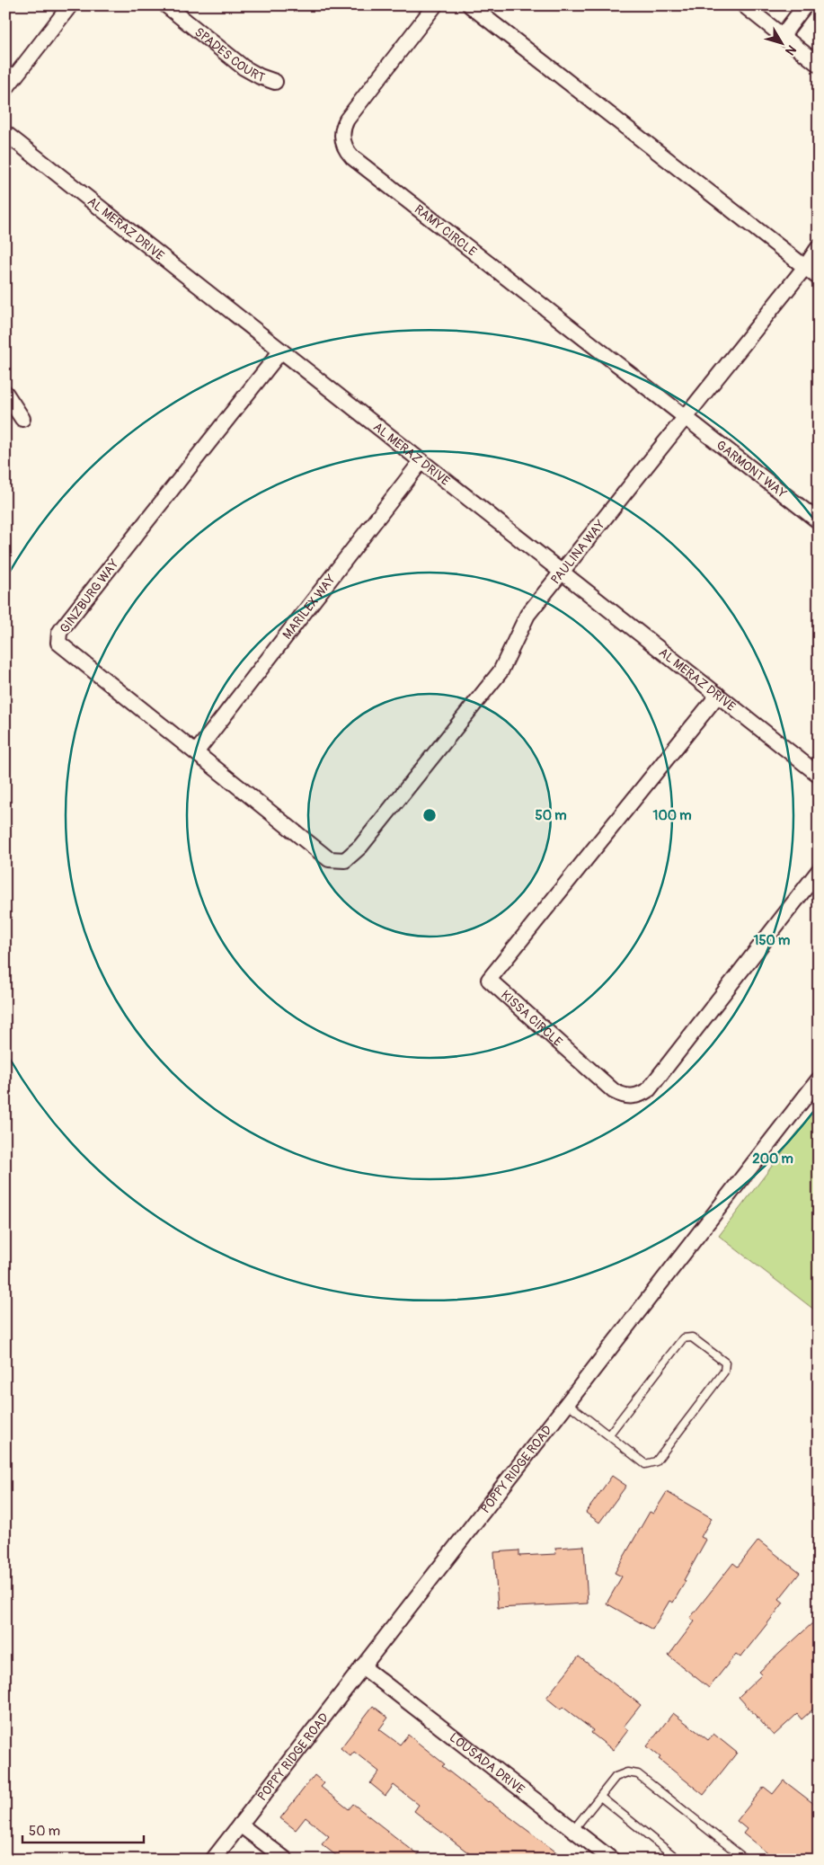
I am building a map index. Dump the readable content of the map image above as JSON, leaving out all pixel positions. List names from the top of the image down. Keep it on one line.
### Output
{"streets":{"street":["SPADES COURT","AL MERAZ DRIVE","RAMY CIRCLE","GARMONT WAY","PAULINA WAY","GINZBURG WAY","MARILEX WAY","KISSA CIRCLE","POPPY RIDGE ROAD","LOUSADA DRIVE"]},"crossings":[["AL MERAZ DRIVE","PAULINA WAY"],["AL MERAZ DRIVE","GINZBURG WAY"],["AL MERAZ DRIVE","MARILEX WAY"],["AL MERAZ DRIVE","KISSA CIRCLE"],["RAMY CIRCLE","GARMONT WAY"],["RAMY CIRCLE","PAULINA WAY"],["GARMONT WAY","PAULINA WAY"],["PAULINA WAY","GINZBURG WAY"],["GINZBURG WAY","MARILEX WAY"],["POPPY RIDGE ROAD","LOUSADA DRIVE"]],"scale_bar":"50 m","north":"bottom right","rings":["50 m","100 m","150 m","200 m"]}
